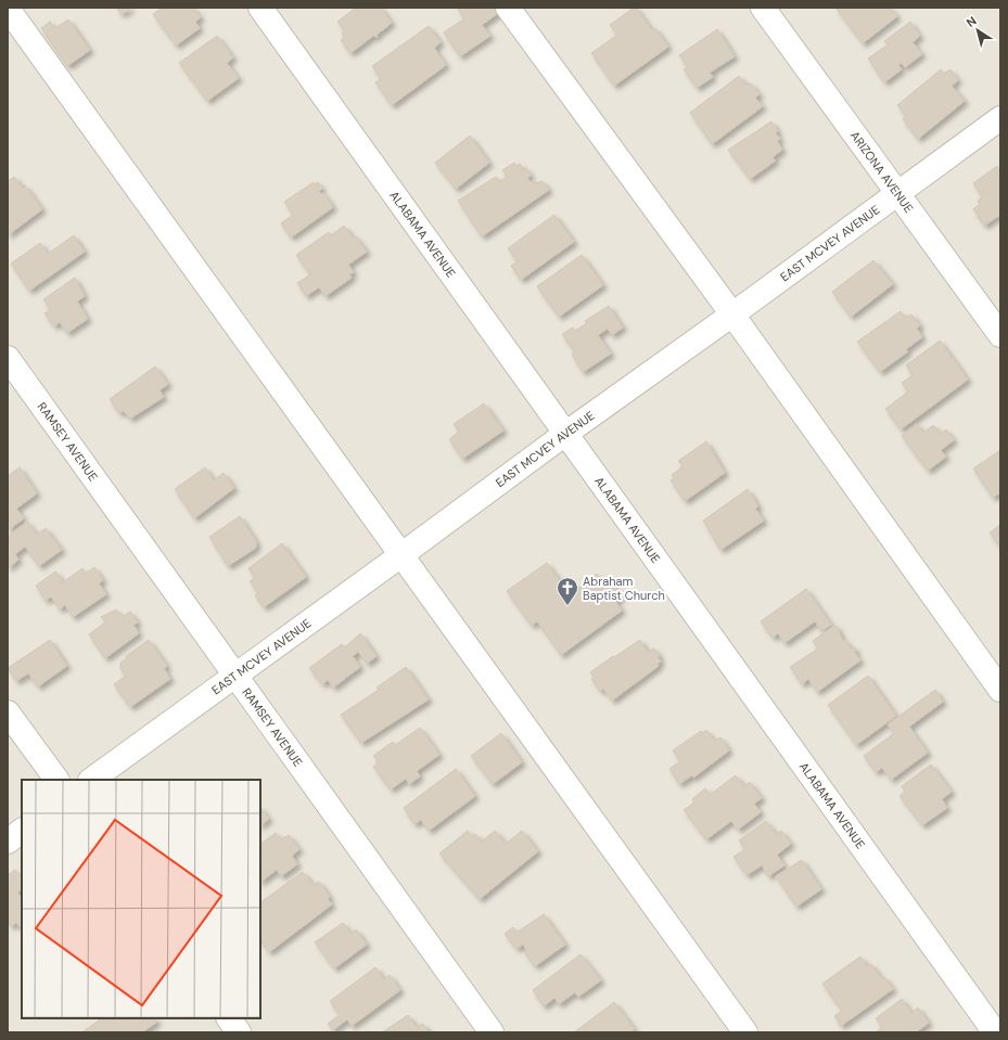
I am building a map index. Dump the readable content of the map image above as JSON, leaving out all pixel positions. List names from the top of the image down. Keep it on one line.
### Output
{"streets":{"street":["ARIZONA AVENUE","ALABAMA AVENUE","EAST MCVEY AVENUE","RAMSEY AVENUE"]},"crossings":[["ARIZONA AVENUE","EAST MCVEY AVENUE"],["ALABAMA AVENUE","EAST MCVEY AVENUE"],["EAST MCVEY AVENUE","RAMSEY AVENUE"]],"places":{"church":["Abraham Baptist Church"]},"north":"top left"}
